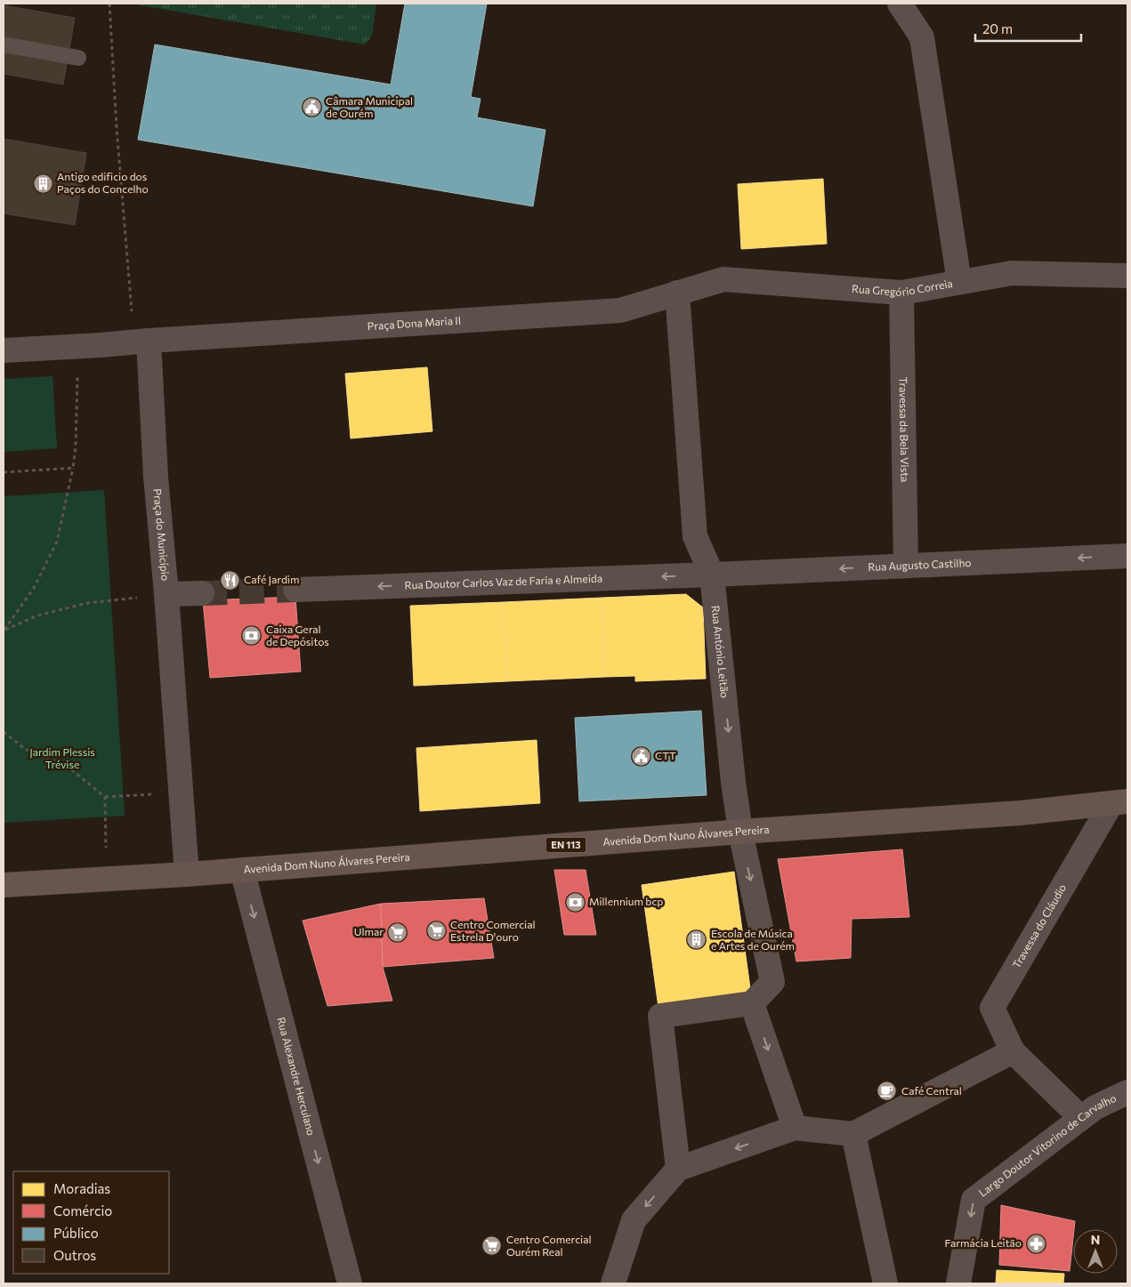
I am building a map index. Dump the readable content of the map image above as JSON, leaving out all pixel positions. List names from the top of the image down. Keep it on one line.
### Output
{"streets":{"main road":["Avenida Dom Nuno Álvares Pereira","EN 113"],"street":["Rua Gregório Correia","Praça Dona Maria II","Travessa da Bela Vista","Praça do Município","Rua Augusto Castilho","Rua Doutor Carlos Vaz de Faria e Almeida","Rua António Leitão","Travessa do Cláudio","Rua Alexandre Herculano","Largo Doutor Vitorino de Carvalho"]},"crossings":[["Rua Gregório Correia","Praça Dona Maria II"],["Rua Gregório Correia","Travessa da Bela Vista"],["Rua Gregório Correia","Rua António Leitão"],["Praça Dona Maria II","Praça do Município"],["Praça Dona Maria II","Rua António Leitão"],["Travessa da Bela Vista","Rua Augusto Castilho"],["Praça do Município","Avenida Dom Nuno Álvares Pereira"],["Rua Augusto Castilho","Rua Doutor Carlos Vaz de Faria e Almeida"],["Rua Augusto Castilho","Rua António Leitão"],["Rua Doutor Carlos Vaz de Faria e Almeida","Rua António Leitão"],["Rua António Leitão","Avenida Dom Nuno Álvares Pereira"],["Avenida Dom Nuno Álvares Pereira","Travessa do Cláudio"],["Avenida Dom Nuno Álvares Pereira","Rua Alexandre Herculano"]],"one_way":["Rua Augusto Castilho","Rua Doutor Carlos Vaz de Faria e Almeida","Rua António Leitão","Rua Alexandre Herculano"],"parks":["Jardim Plessis Trévise"],"places":{"public building":["Câmara Municipal de Ourém","CTT"],"building":["Antigo edificio dos Paços do Concelho","Escola de Música e Artes de Ourém"],"restaurant":["Café Jardim"],"bank":["Caixa Geral de Depósitos","Millennium bcp"],"supermarket":["Centro Comercial Estrela D'ouro","Ulmar","Centro Comercial Ourém Real"],"cafe":["Café Central"],"pharmacy":["Farmácia Leitão"]},"legend":["Moradias","Comércio","Público","Outros"],"scale_bar":"20 m","north":"top"}
